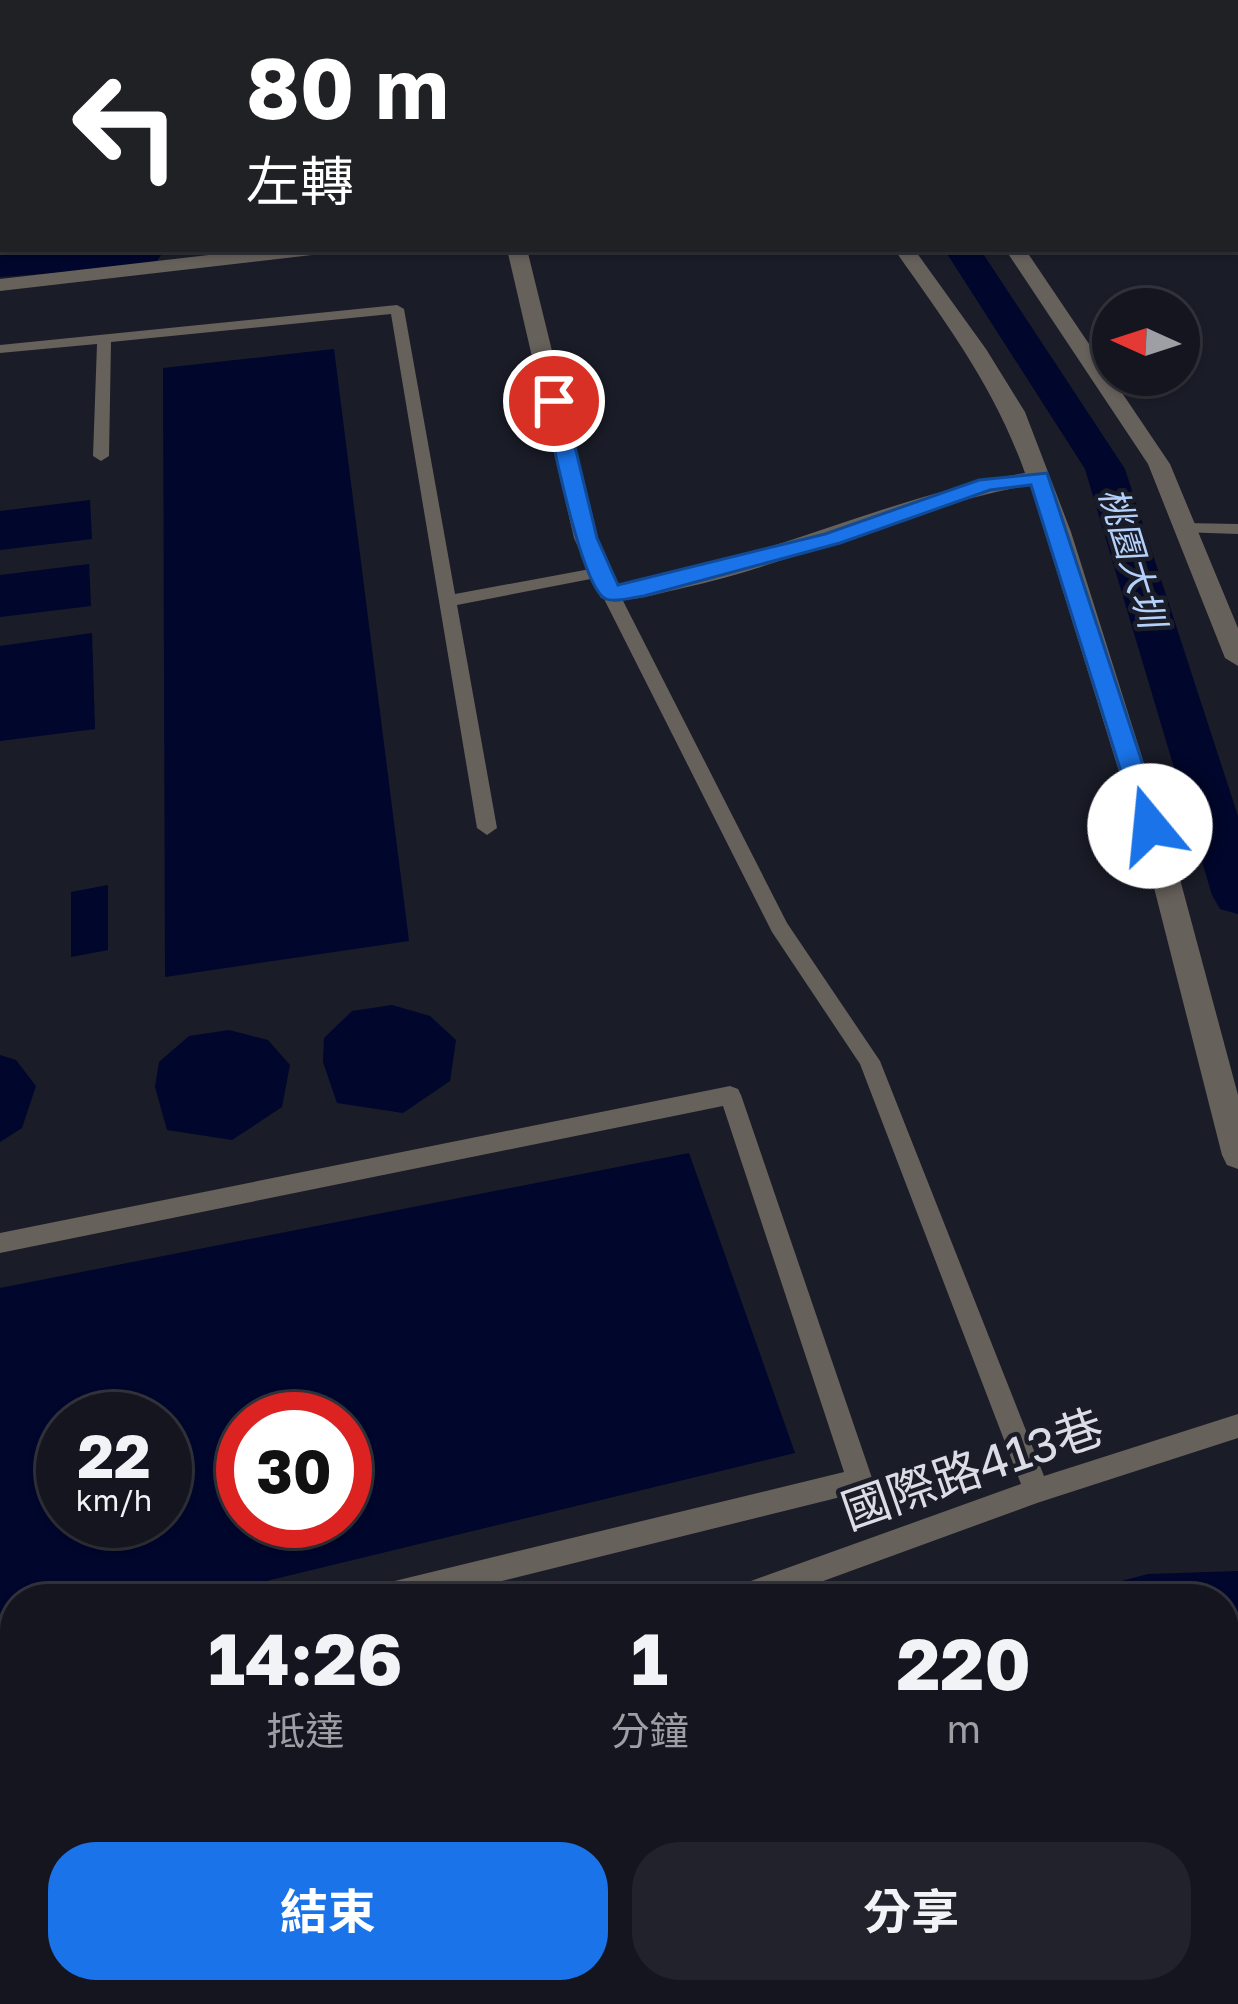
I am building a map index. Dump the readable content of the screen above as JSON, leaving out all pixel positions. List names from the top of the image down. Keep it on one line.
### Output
{"streets":{"lane":["國際路413巷"]},"water":["桃園大圳"],"north":"left","page":{"turn":["80 m","左轉"],"speed":"22 km/h","limit":"30","eta":["14:26","抵達","1","分鐘","220","m"],"buttons":["結束","分享"]}}
